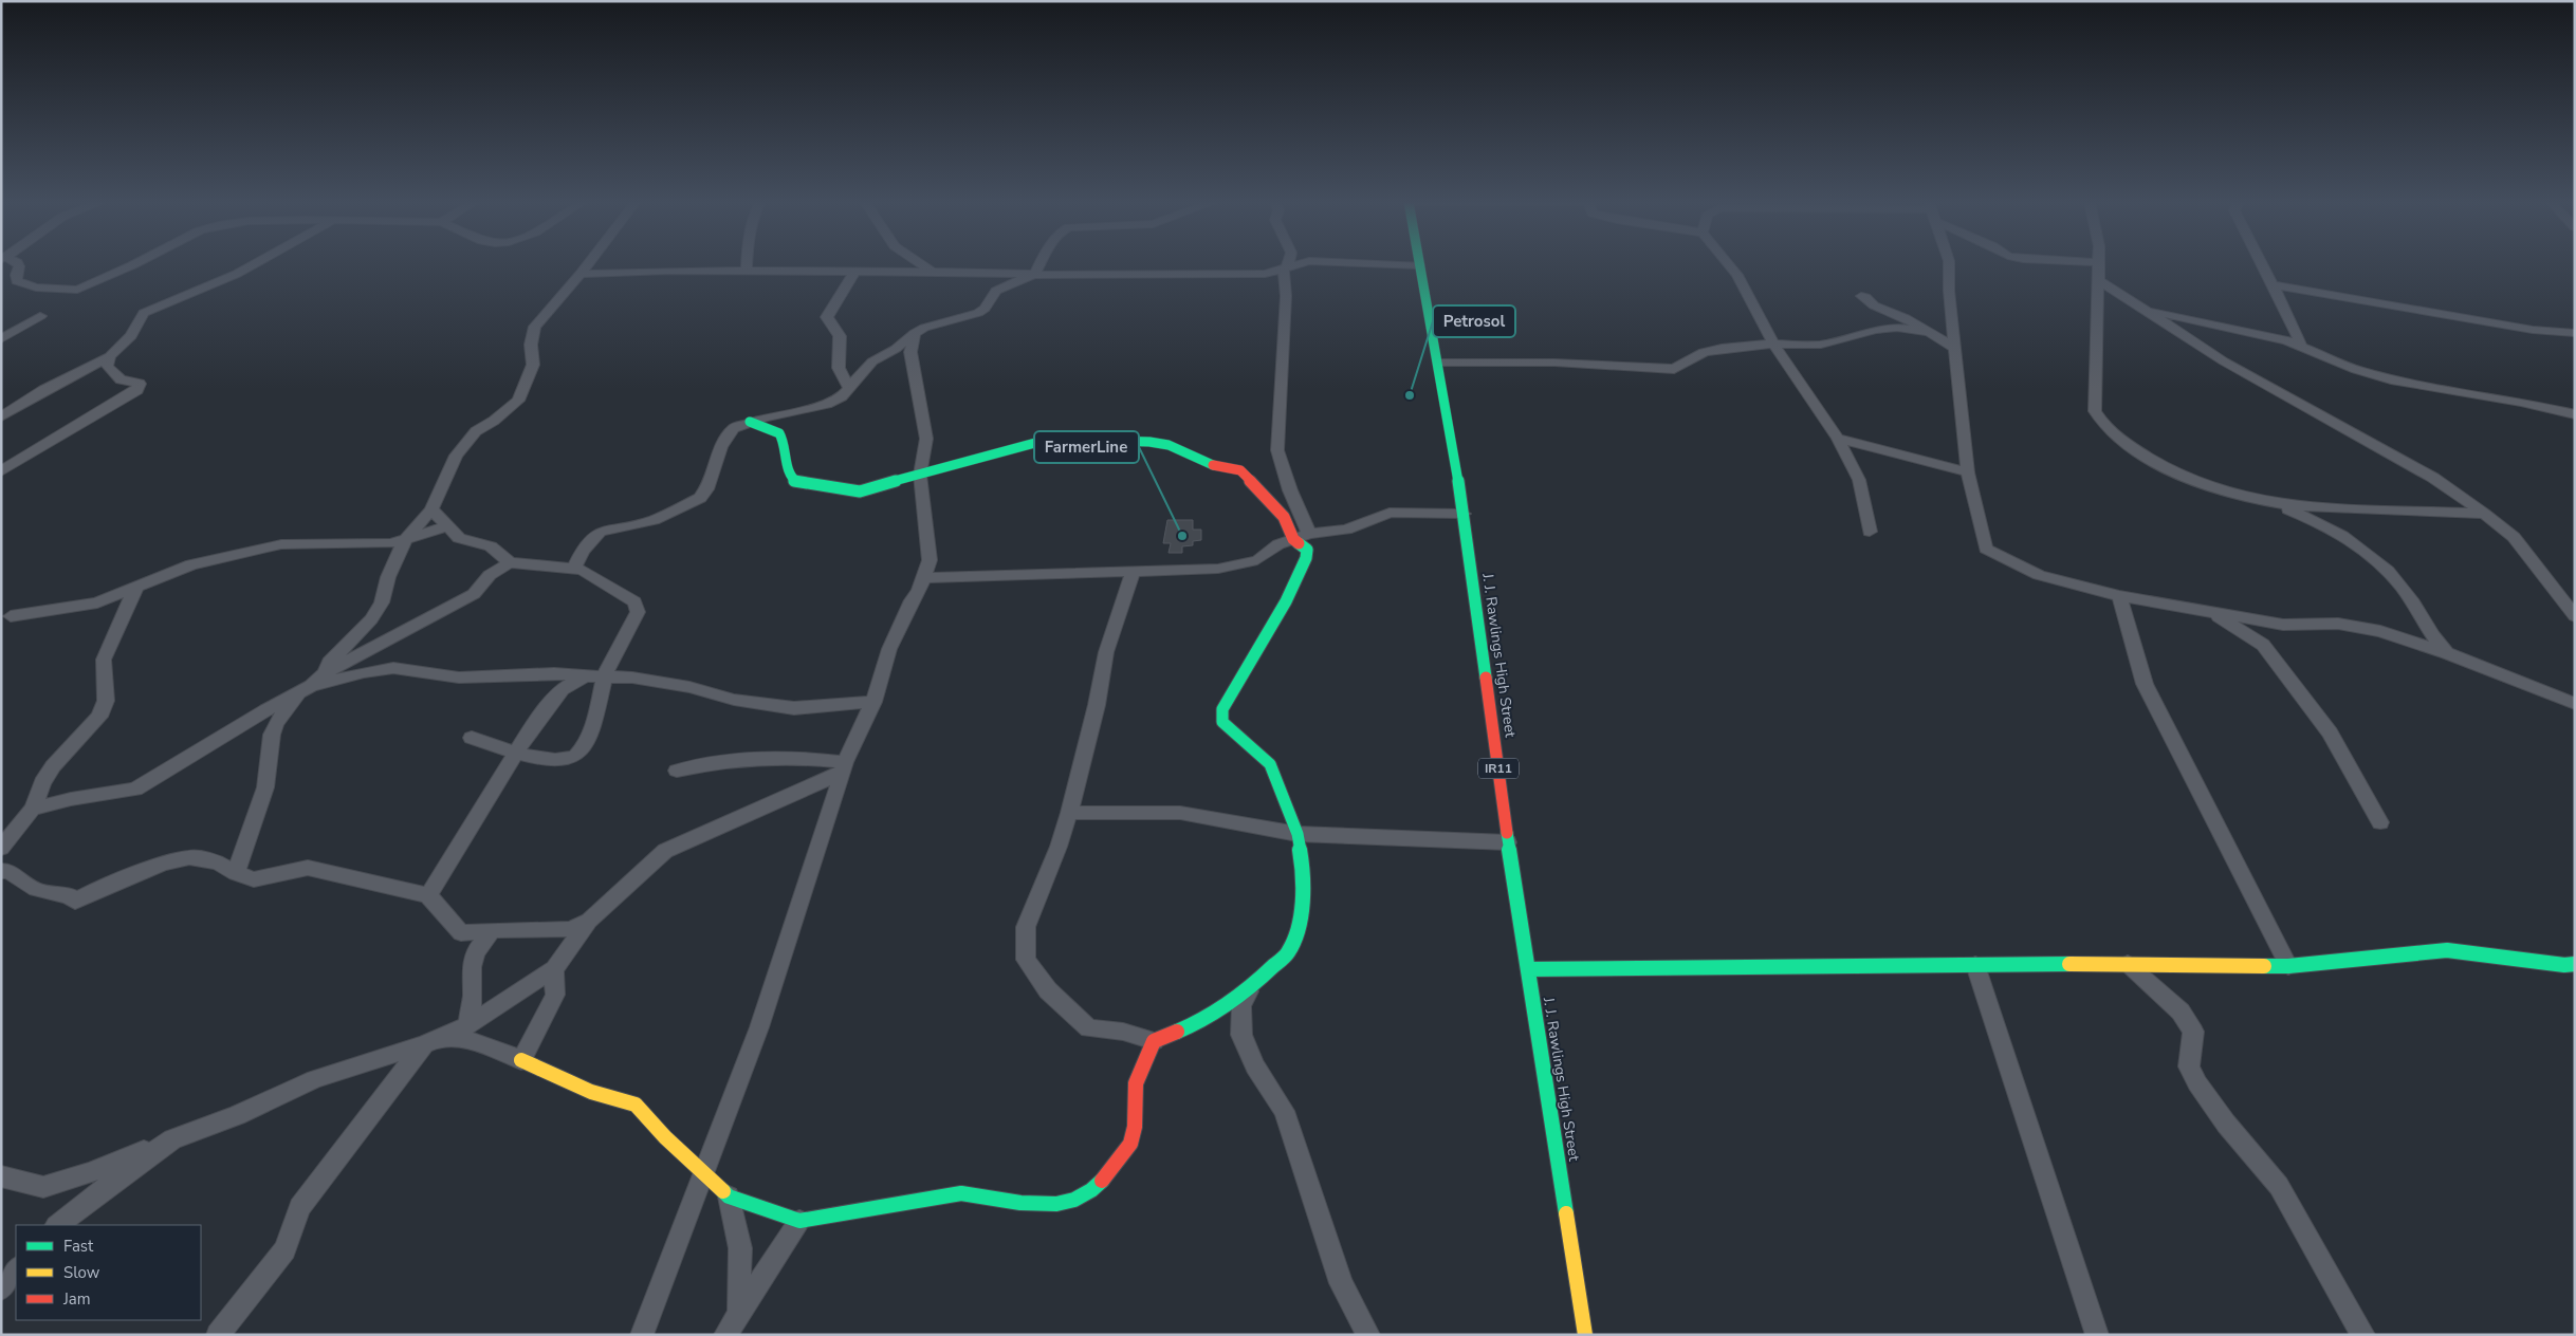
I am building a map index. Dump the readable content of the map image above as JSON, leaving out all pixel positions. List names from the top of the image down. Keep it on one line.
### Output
{"streets":{"street":["J. J. Rawlings High Street","IR11"]},"places":["Petrosol","FarmerLine"],"legend":["Fast","Slow","Jam"]}
